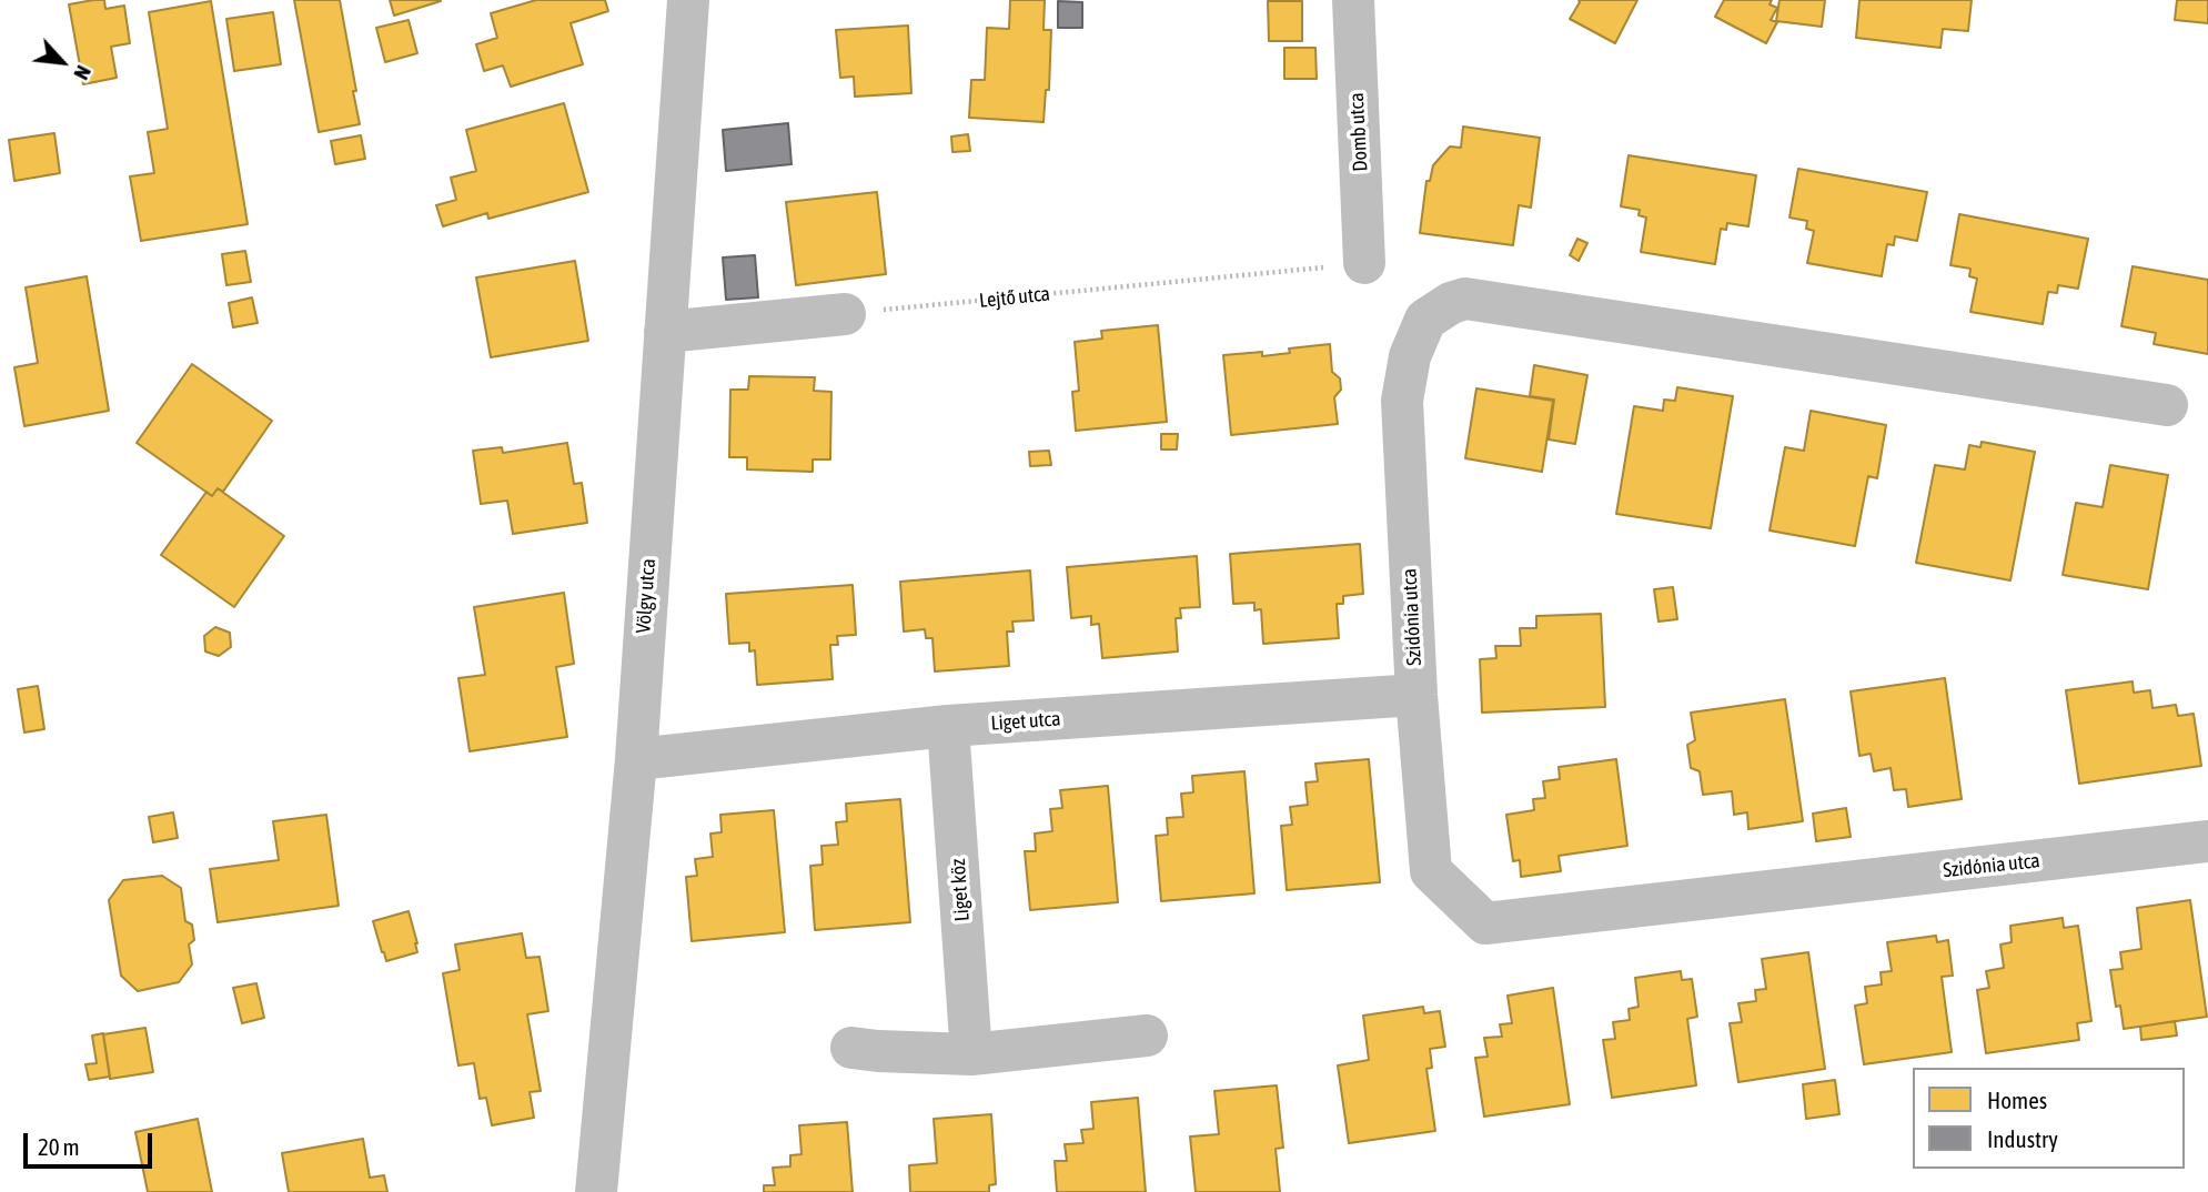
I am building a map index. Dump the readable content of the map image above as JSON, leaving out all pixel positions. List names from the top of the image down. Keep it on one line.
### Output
{"streets":{"street":["Domb utca","Völgy utca","Szidónia utca","Liget utca","Liget köz"],"path":["Lejtő utca"]},"crossings":[["Domb utca","Lejtő utca"],["Völgy utca","Liget utca"],["Szidónia utca","Liget utca"],["Liget utca","Liget köz"]],"legend":["Homes","Industry"],"scale_bar":"20 m","north":"bottom right"}
